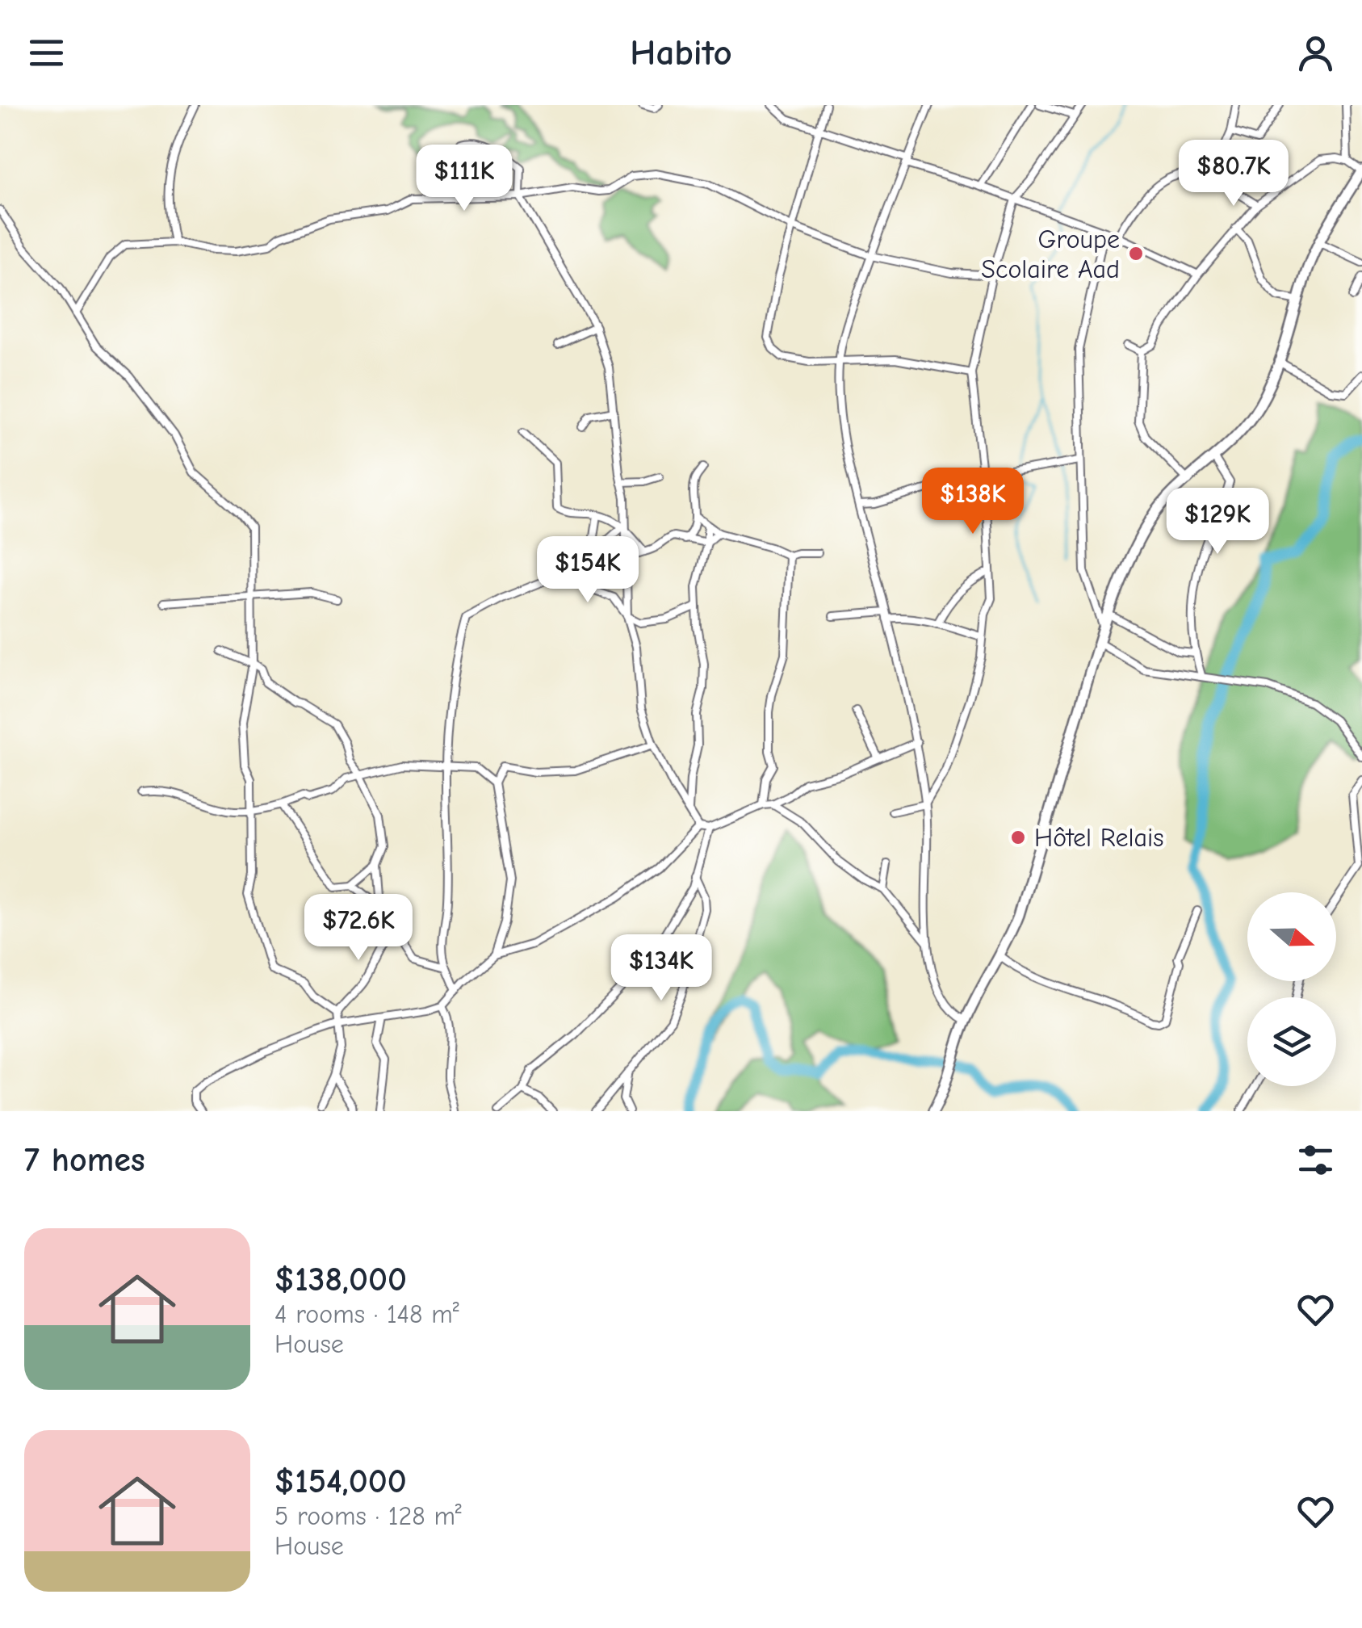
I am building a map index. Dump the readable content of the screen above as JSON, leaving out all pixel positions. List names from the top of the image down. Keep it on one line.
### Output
{"places":["Groupe Scolaire Aad","Hôtel Relais"],"north":"right","page":{"header":"Habito","price":["$80.7K","$111K","$138K","$129K","$154K","$72.6K","$134K"],"heading":"7 homes","list":[{"name":"$138,000","note":"4 rooms · 148 m² · House"},{"name":"$154,000","note":"5 rooms · 128 m² · House"}]}}
